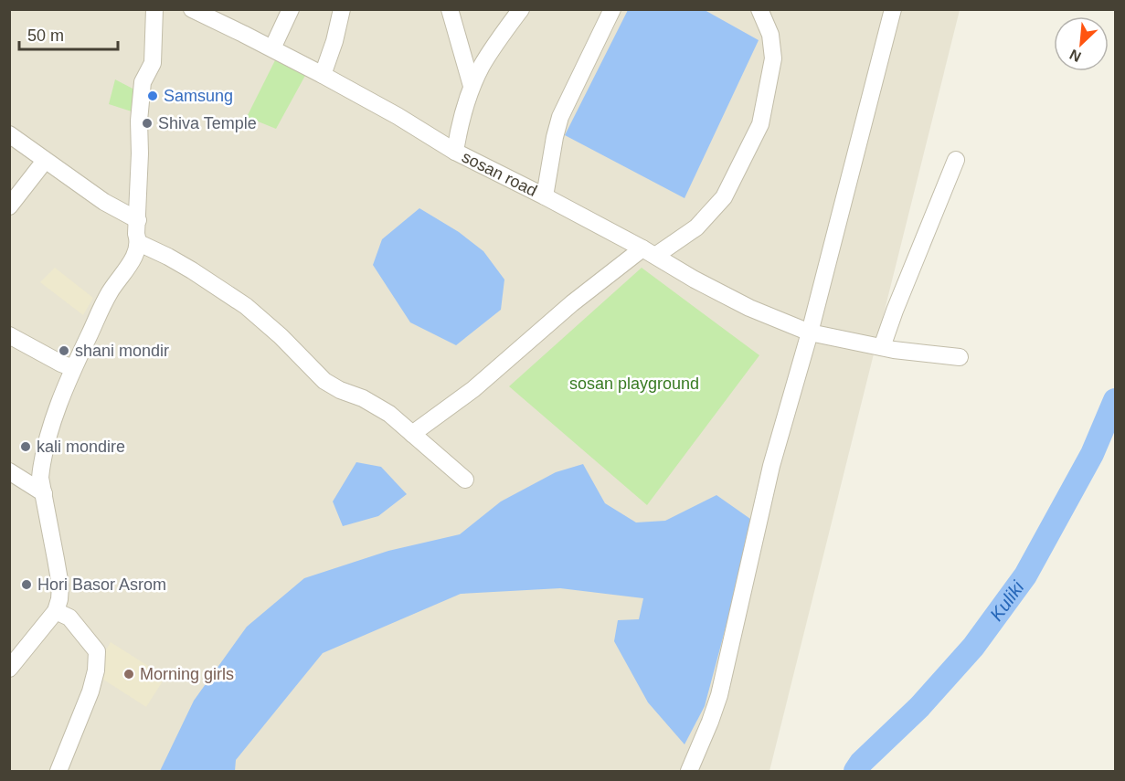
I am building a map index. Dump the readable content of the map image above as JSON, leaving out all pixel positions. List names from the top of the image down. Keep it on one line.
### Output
{"streets":{"street":["sosan road"]},"water":["Kuliki"],"parks":["sosan playground"],"places":["Samsung","Shiva Temple","shani mondir","kali mondire","Hori Basor Asrom","Morning girls"],"scale_bar":"50 m","north":"bottom left"}
